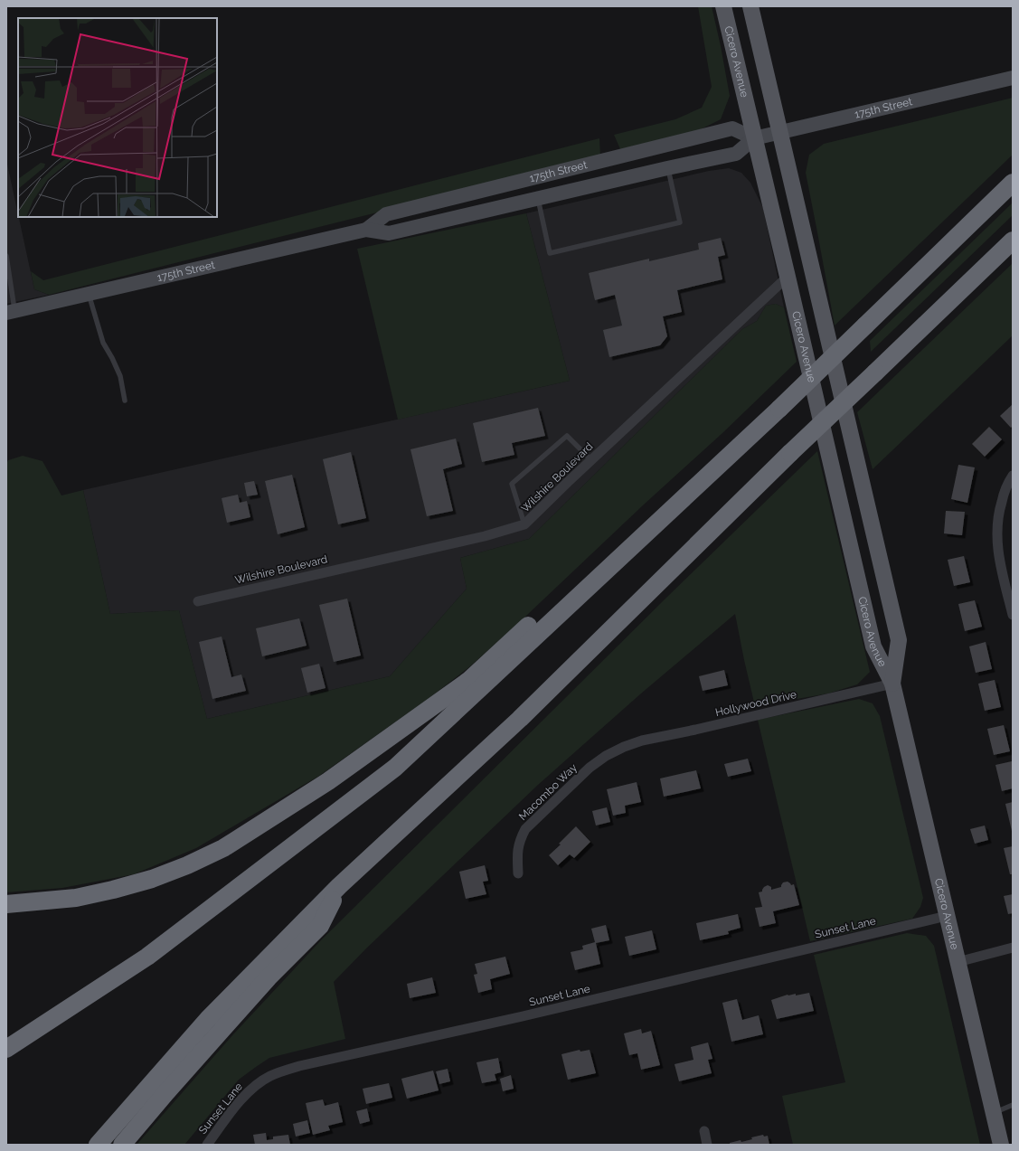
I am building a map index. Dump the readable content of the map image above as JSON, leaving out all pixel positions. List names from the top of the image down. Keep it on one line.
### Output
{"streets":{"main road":["Cicero Avenue"],"street":["175th Street","Wilshire Boulevard","Hollywood Drive","Macombo Way","Sunset Lane"]},"crossings":[["Cicero Avenue","175th Street"],["Cicero Avenue","Wilshire Boulevard"],["Cicero Avenue","Hollywood Drive"],["Cicero Avenue","Sunset Lane"],["Hollywood Drive","Macombo Way"]]}
